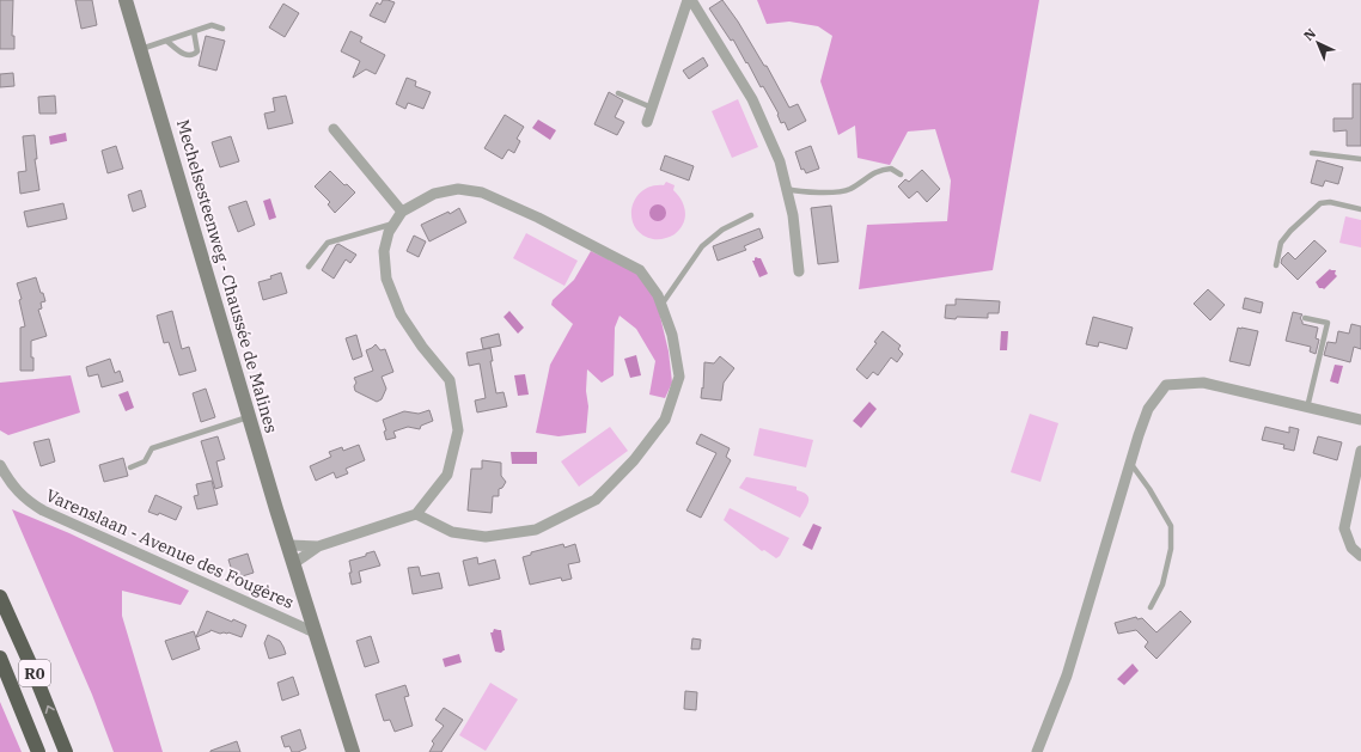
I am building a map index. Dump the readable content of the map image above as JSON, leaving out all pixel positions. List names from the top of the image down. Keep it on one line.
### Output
{"streets":{"highway":["R0"],"main road":["Mechelsesteenweg - Chaussée de Malines"],"street":["Varenslaan - Avenue des Fougères"]},"crossings":[["Mechelsesteenweg - Chaussée de Malines","Varenslaan - Avenue des Fougères"]],"north":"top left"}
